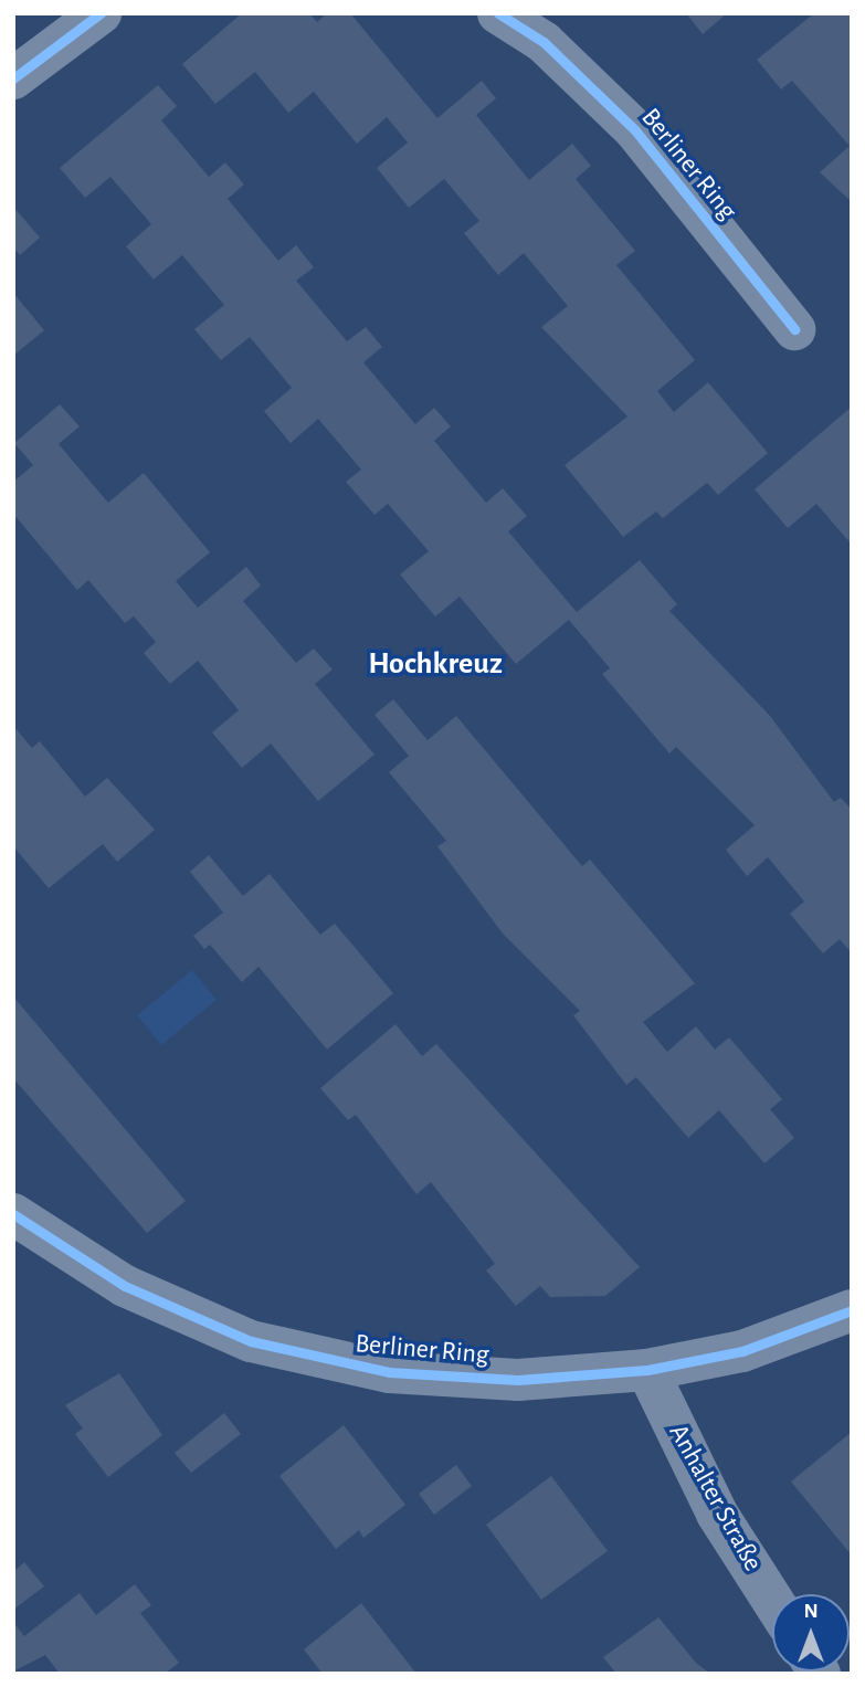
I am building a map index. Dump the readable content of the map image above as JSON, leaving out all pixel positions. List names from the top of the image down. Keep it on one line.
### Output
{"streets":{"street":["Berliner Ring","Anhalter Straße"]},"crossings":[["Berliner Ring","Anhalter Straße"]],"districts":["Hochkreuz"],"north":"top"}
